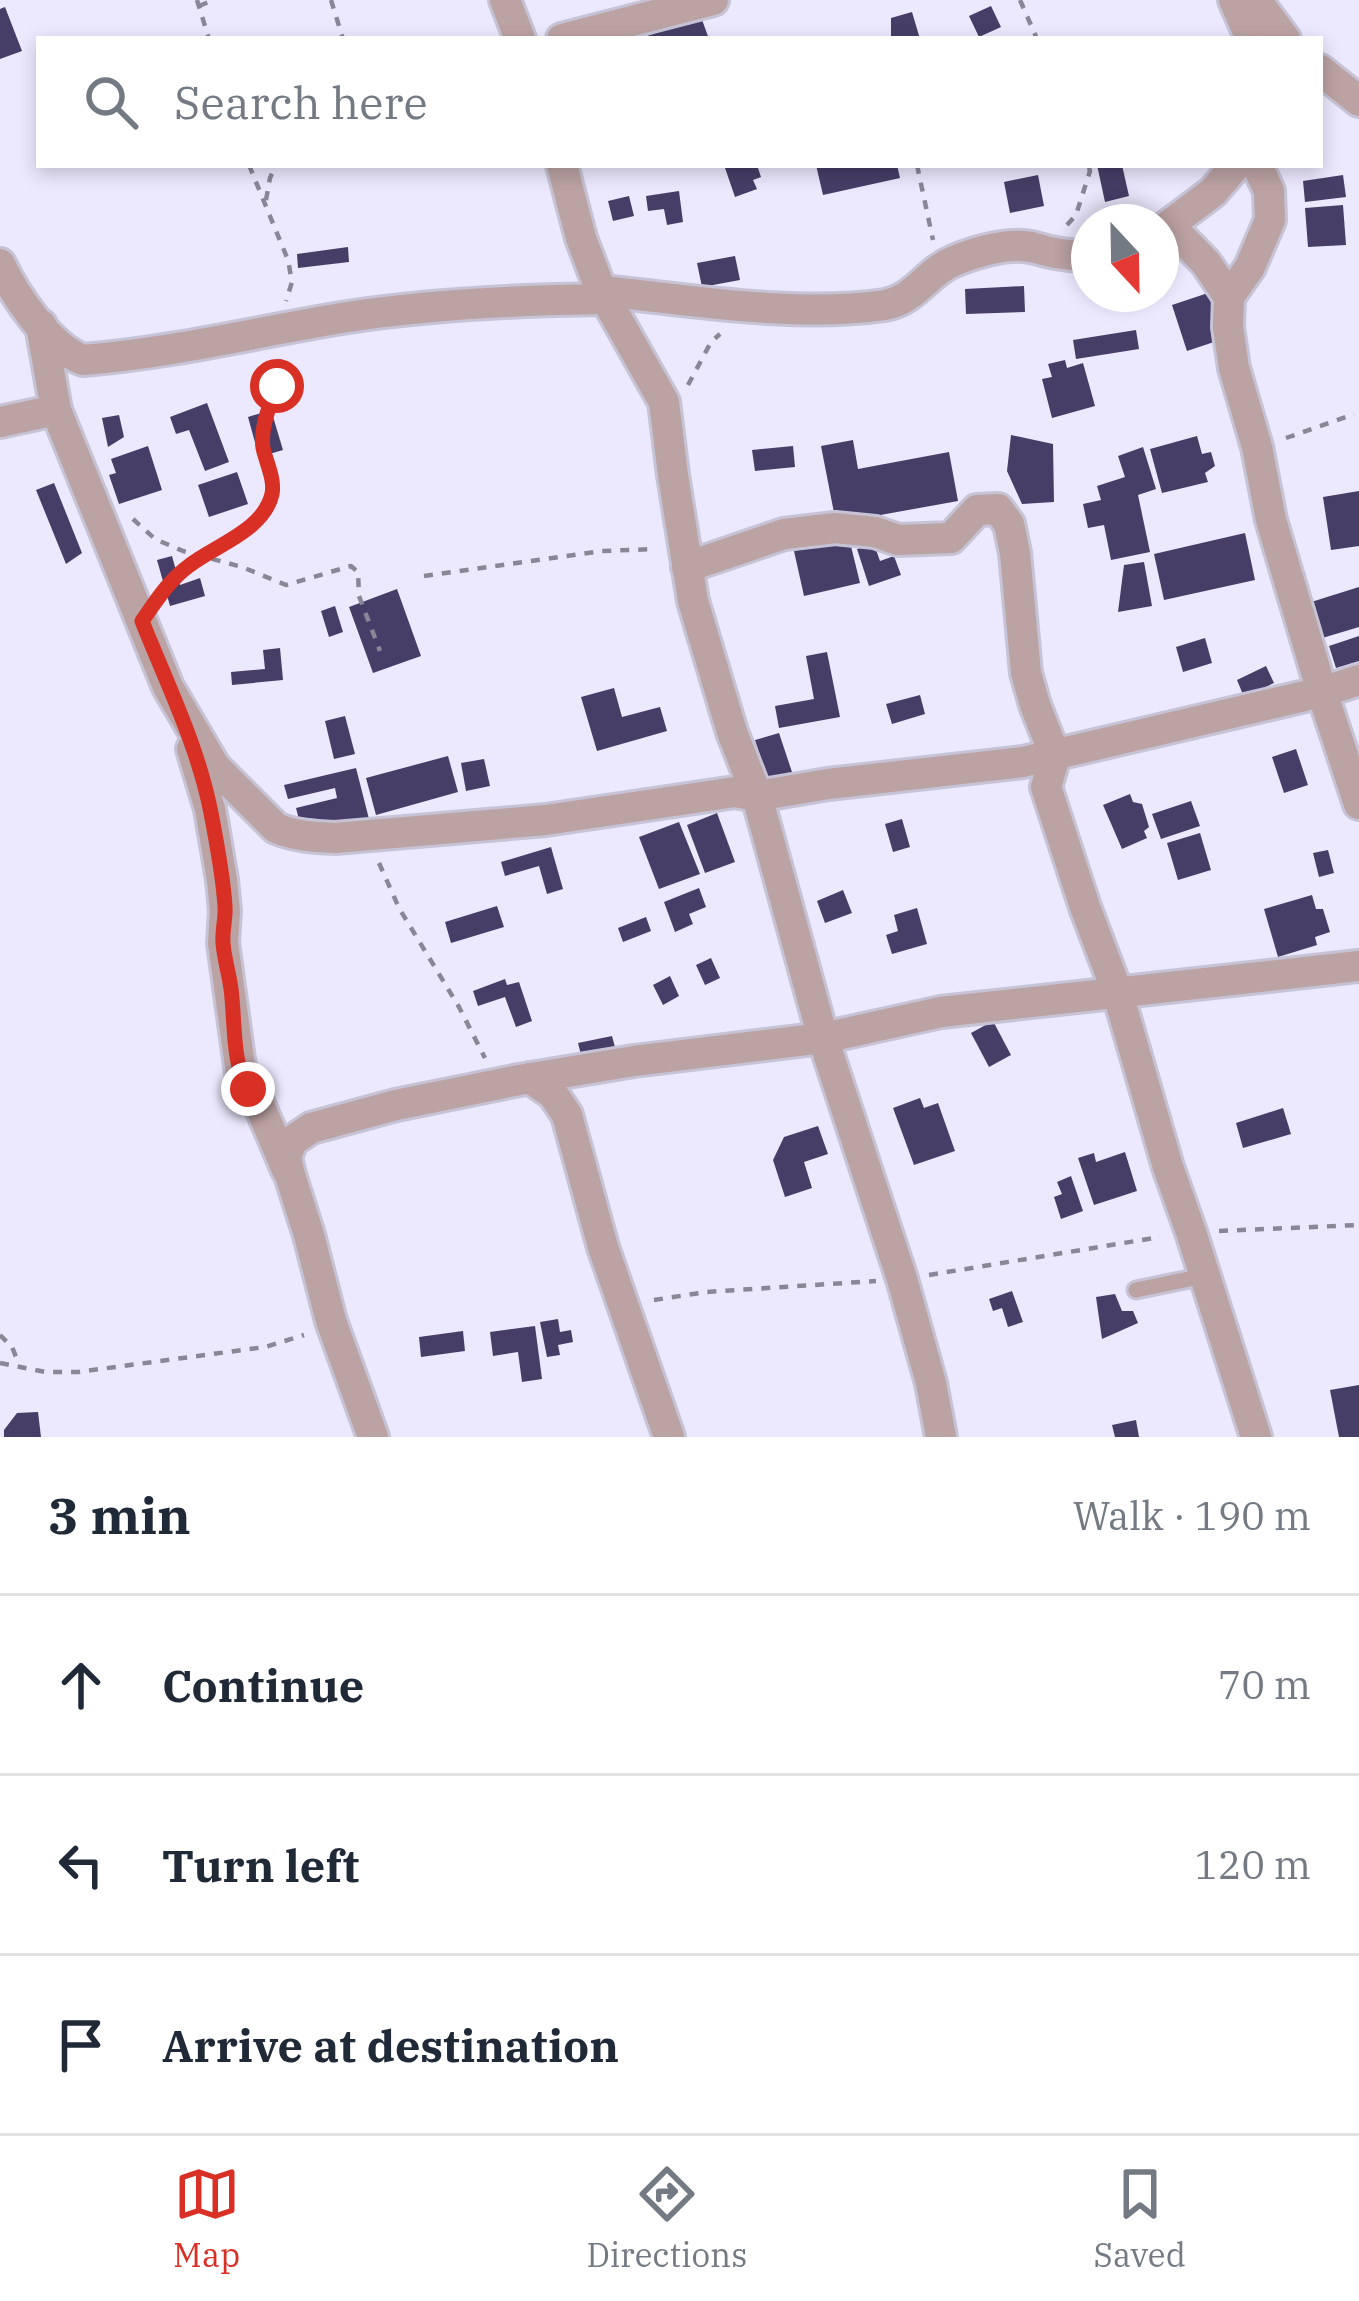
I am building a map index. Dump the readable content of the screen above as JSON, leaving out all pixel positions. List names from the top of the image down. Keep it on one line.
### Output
{"north":"bottom","page":{"search":"Search here","heading":["3 min","Walk · 190 m"],"list":[["Continue","70 m"],["Turn left","120 m"],"Arrive at destination"],"nav":["Map","Directions","Saved"]}}
